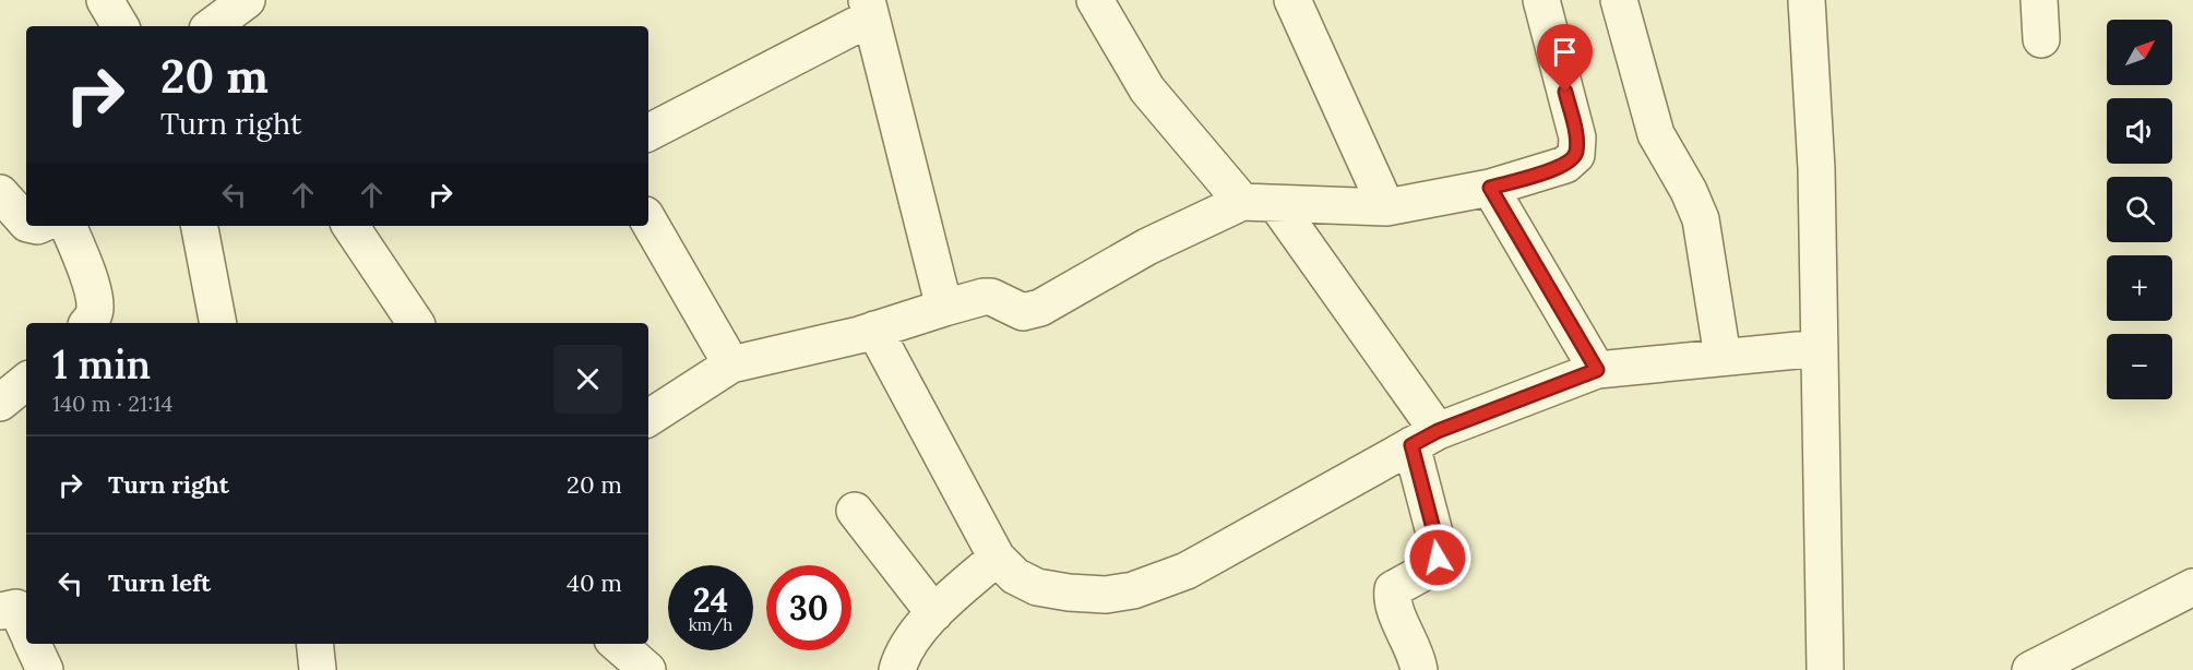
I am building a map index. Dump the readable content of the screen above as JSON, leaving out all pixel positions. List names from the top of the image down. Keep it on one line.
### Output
{"north":"top right","page":{"map_buttons":["+","−"],"turn":["20 m","Turn right"],"heading":["1 min","140 m · 21:14"],"list":[{"name":"Turn right","value":"20 m"},{"name":"Turn left","value":"40 m"}],"speed":"24 km/h","limit":"30"}}
